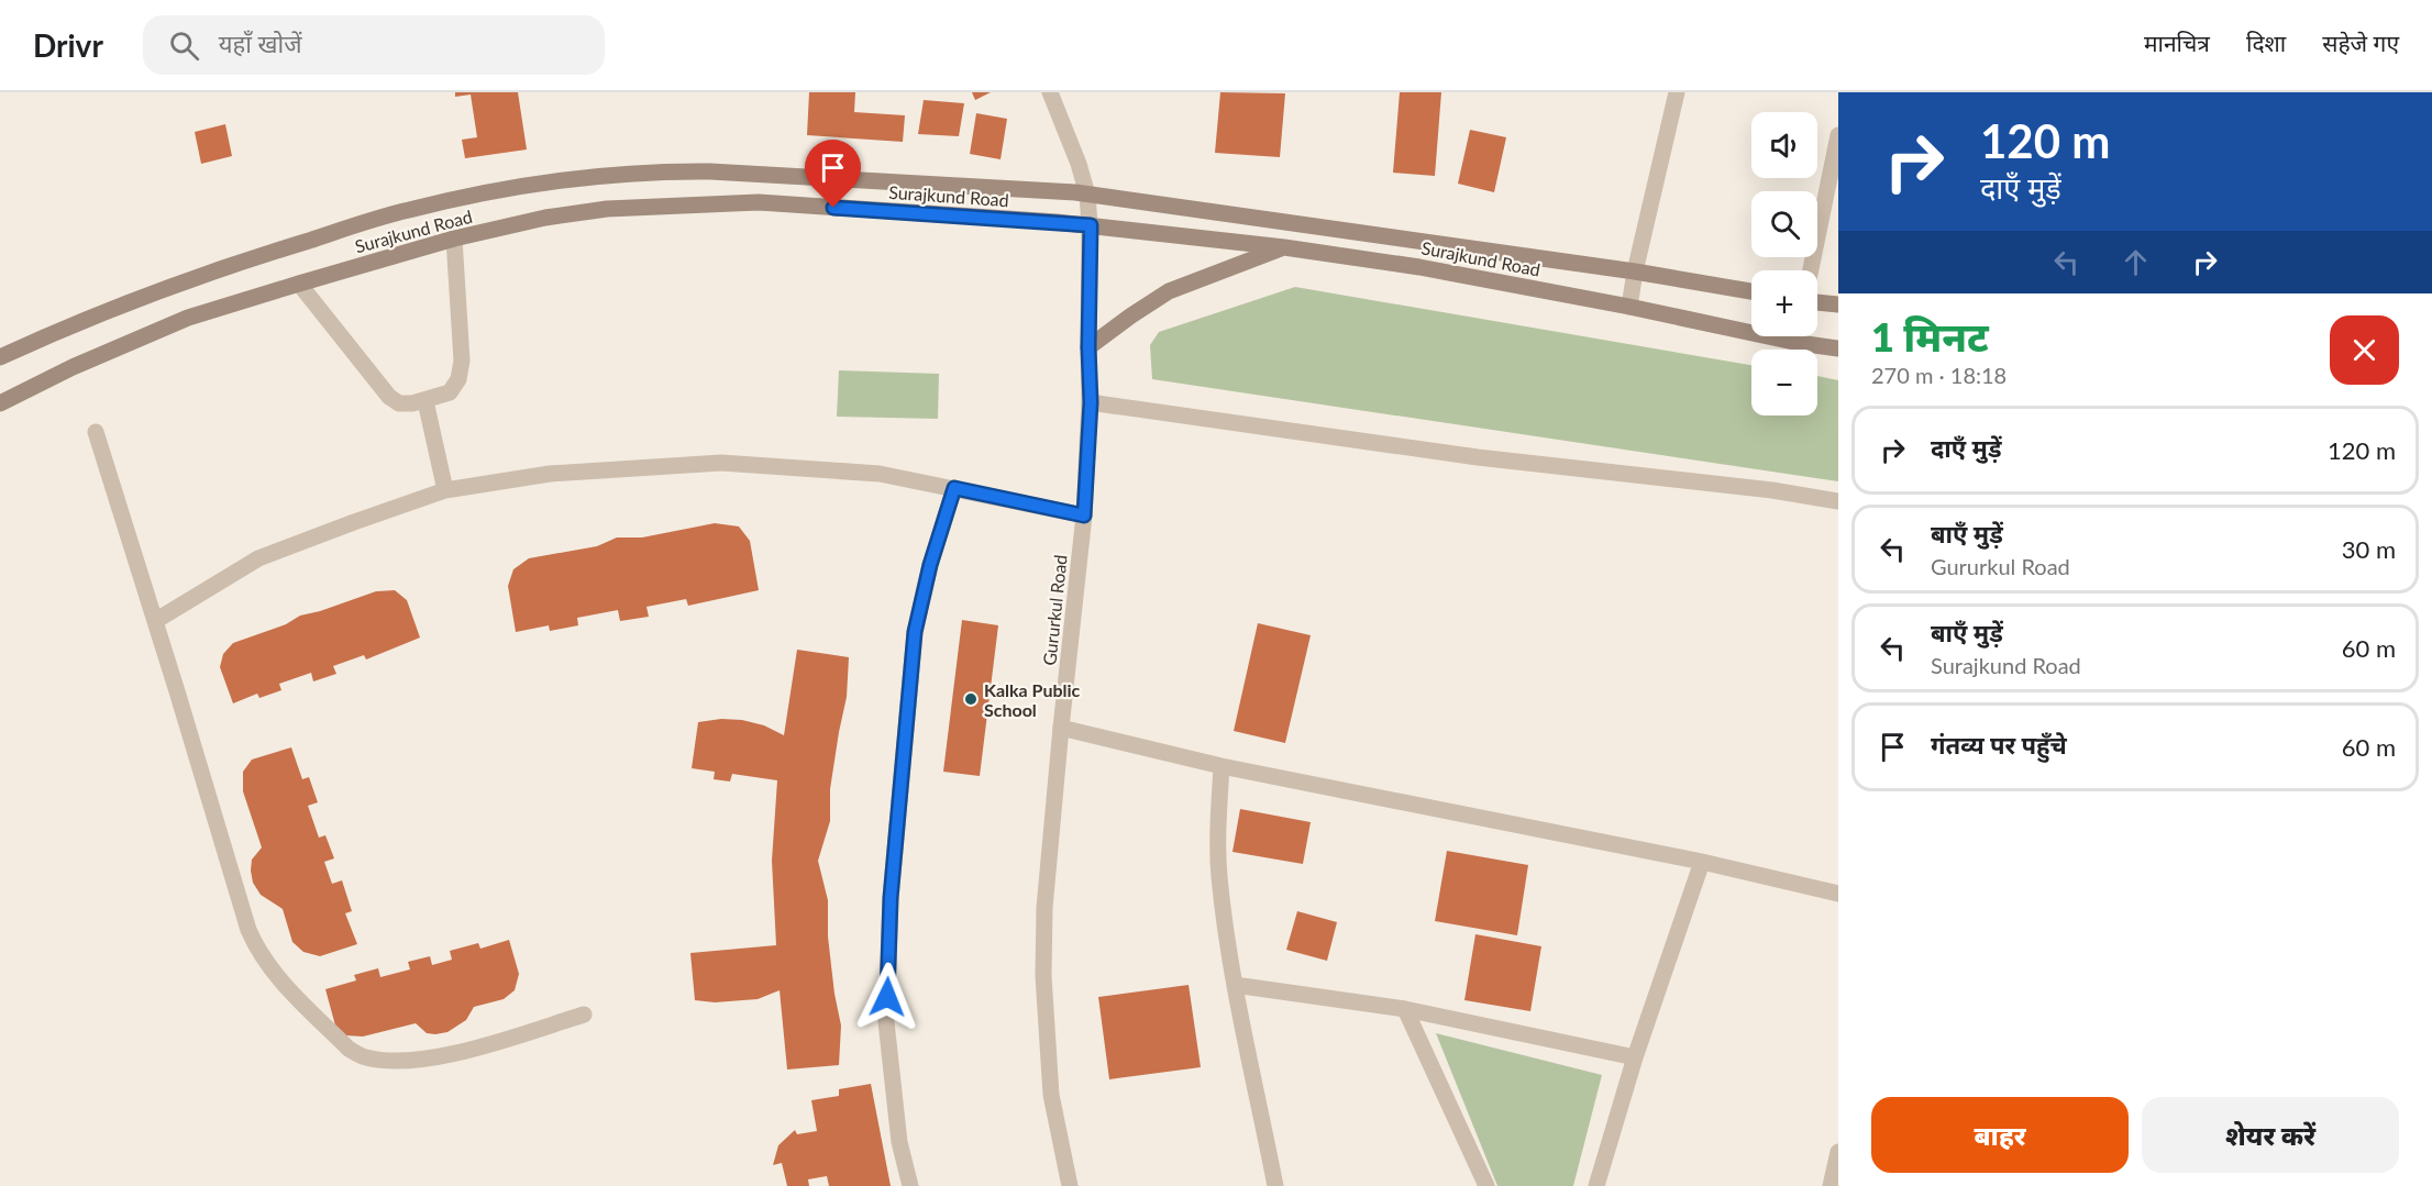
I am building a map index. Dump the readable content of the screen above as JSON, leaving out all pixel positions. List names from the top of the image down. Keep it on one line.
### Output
{"streets":{"main road":["Surajkund Road"],"street":["Gururkul Road"]},"crossings":[["Surajkund Road","Gururkul Road"]],"places":["Kalka Public School"],"page":{"header":"Drivr","search":"यहाँ खोजें","nav":["मानचित्र","दिशा","सहेजे गए"],"turn":["120 m","दाएँ मुड़ें"],"map_buttons":["+","−"],"heading":["1 मिनट","270 m · 18:18"],"list":[{"name":"दाएँ मुड़ें","value":"120 m"},{"name":"बाएँ मुड़ें","note":"Gururkul Road","value":"30 m"},{"name":"बाएँ मुड़ें","note":"Surajkund Road","value":"60 m"},{"name":"गंतव्य पर पहुँचे","value":"60 m"}],"buttons":["बाहर","शेयर करें"]}}
